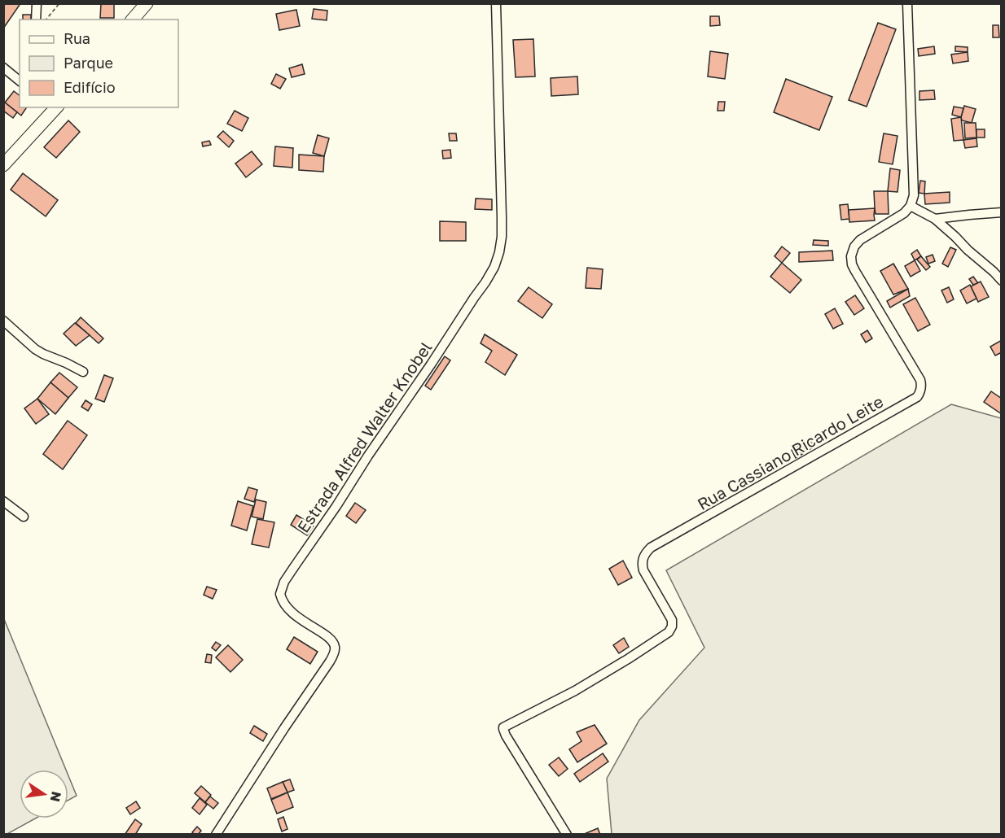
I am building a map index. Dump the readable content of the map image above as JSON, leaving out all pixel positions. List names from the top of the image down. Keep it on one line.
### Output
{"streets":{"street":["Estrada Alfred Walter Knobel","Rua Cassiano Ricardo Leite"]},"legend":["Rua","Parque","Edifício"],"north":"right"}
